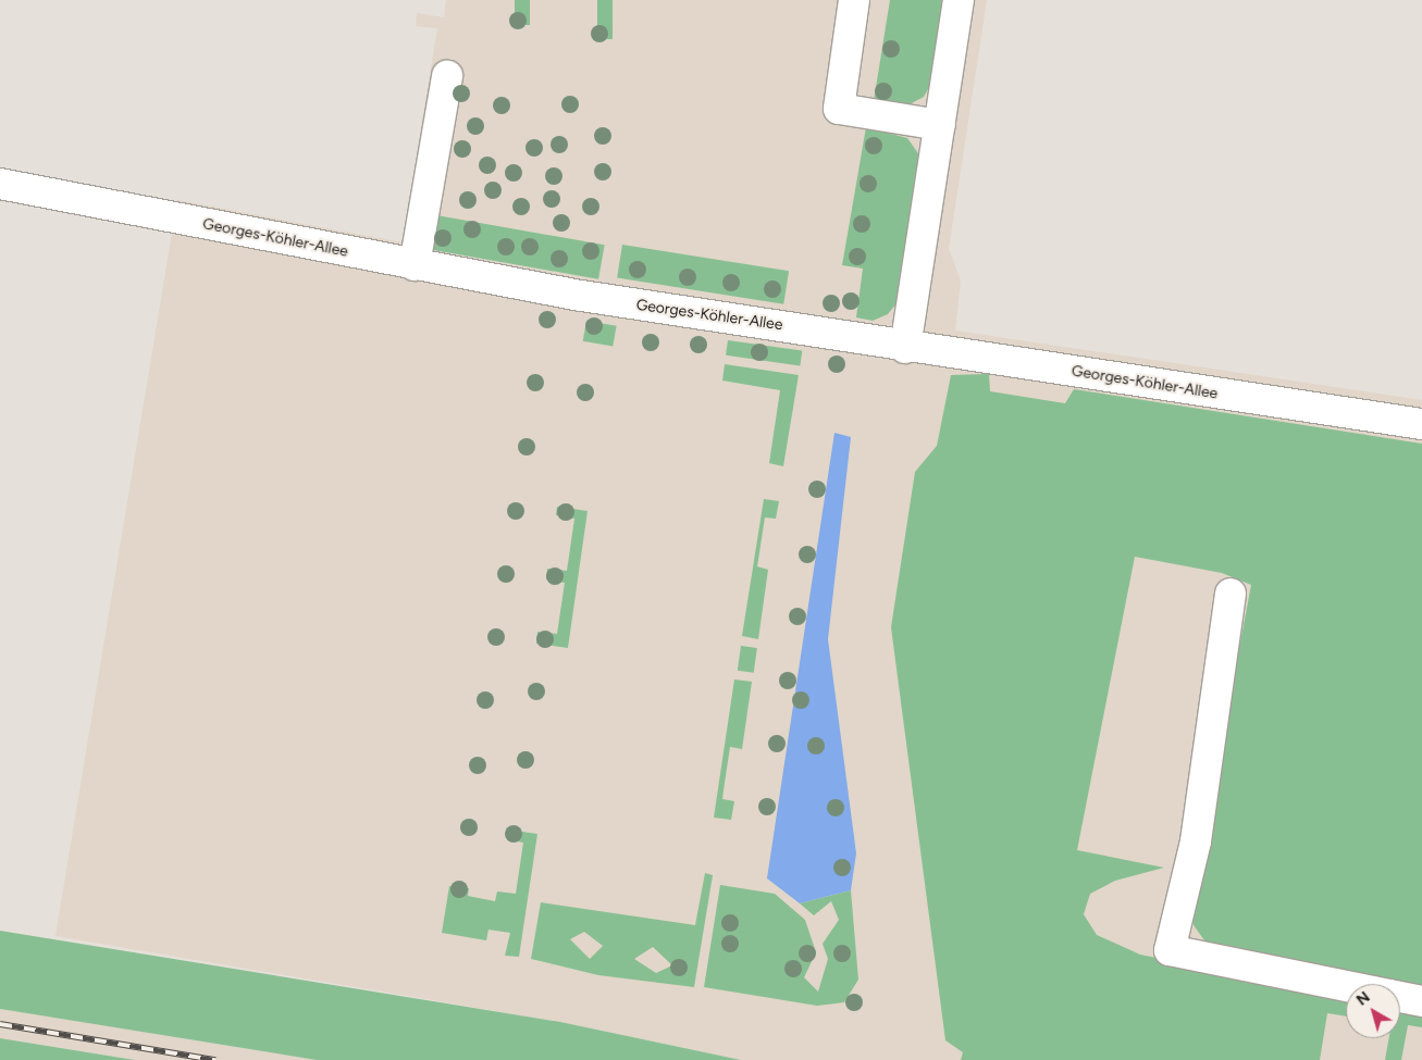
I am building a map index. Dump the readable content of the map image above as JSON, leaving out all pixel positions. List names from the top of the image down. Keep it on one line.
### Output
{"streets":{"street":["Georges-Köhler-Allee"]},"north":"top left"}
